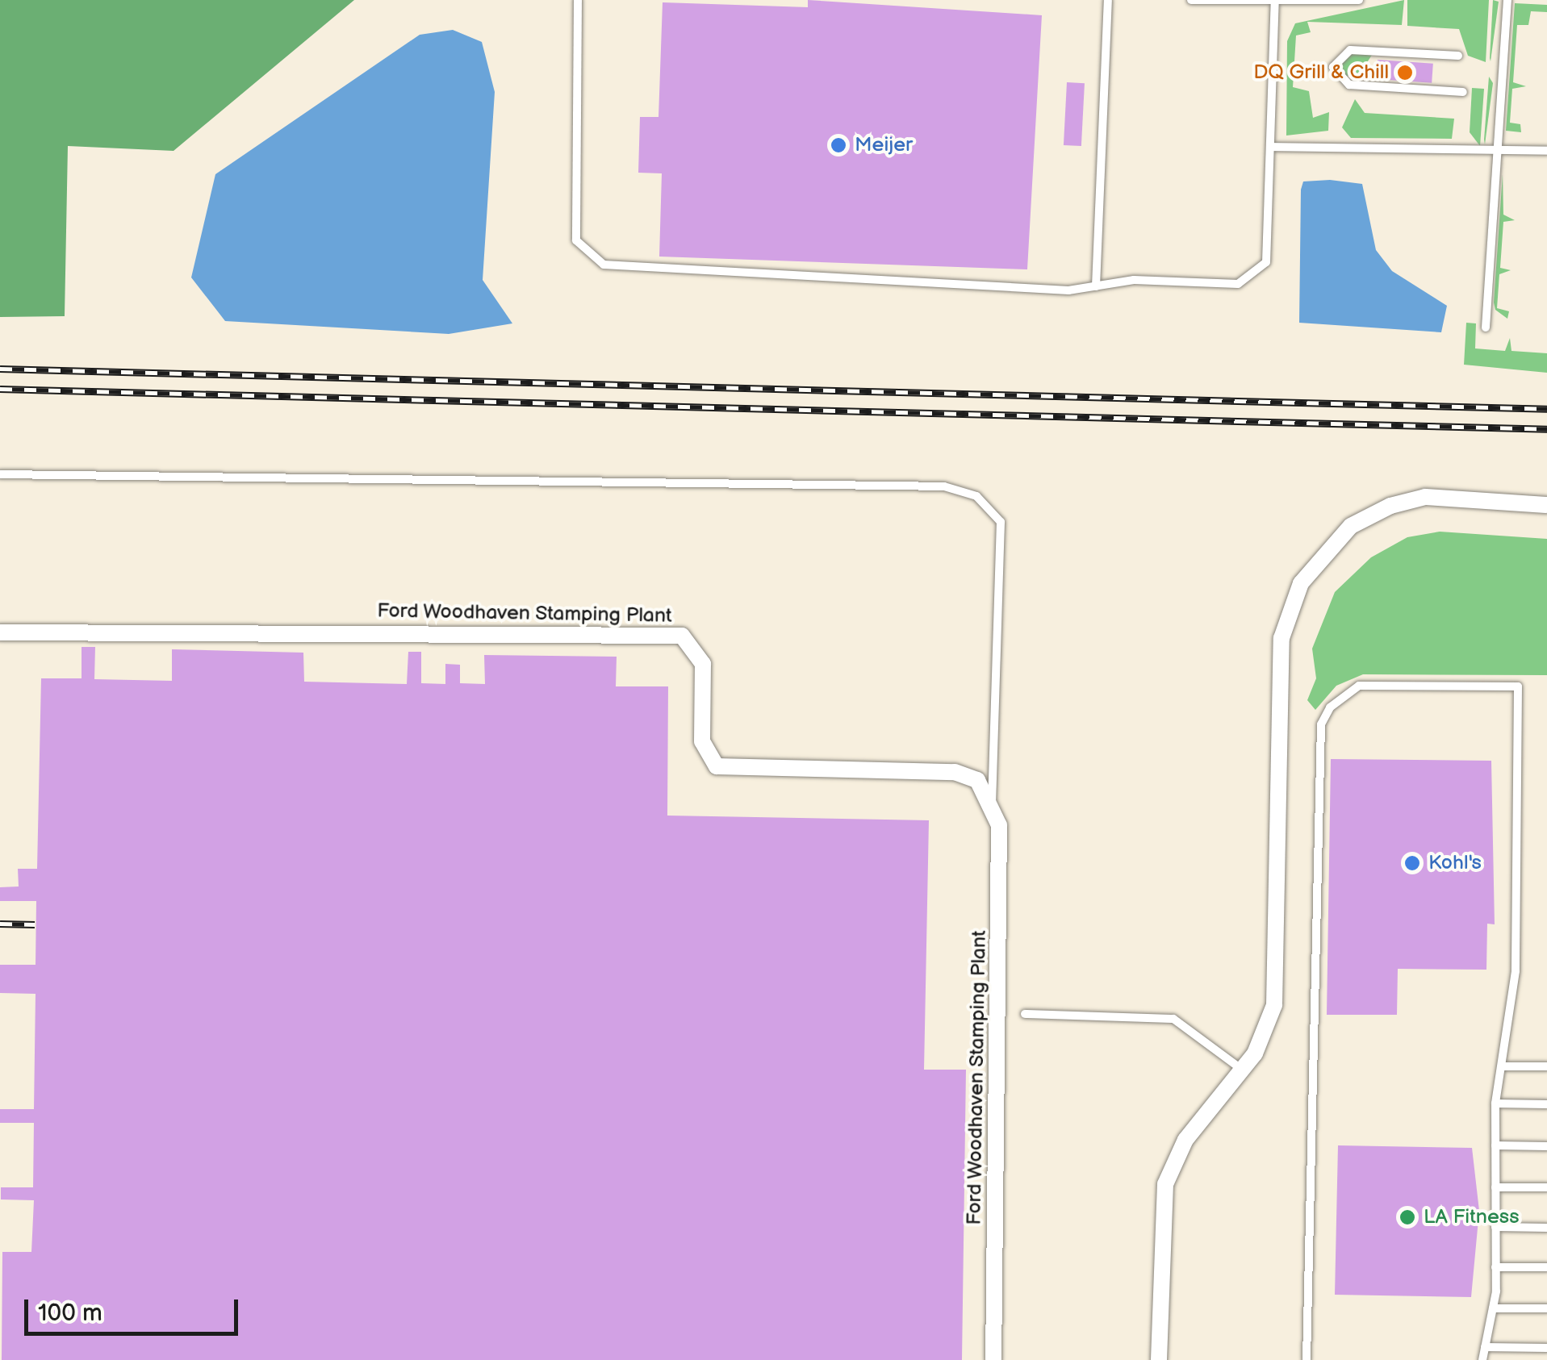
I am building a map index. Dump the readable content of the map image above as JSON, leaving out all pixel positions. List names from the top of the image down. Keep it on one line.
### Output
{"streets":{"street":["Ford Woodhaven Stamping Plant"]},"places":["DQ Grill & Chill","Meijer","Kohl's","LA Fitness"],"scale_bar":"100 m"}
